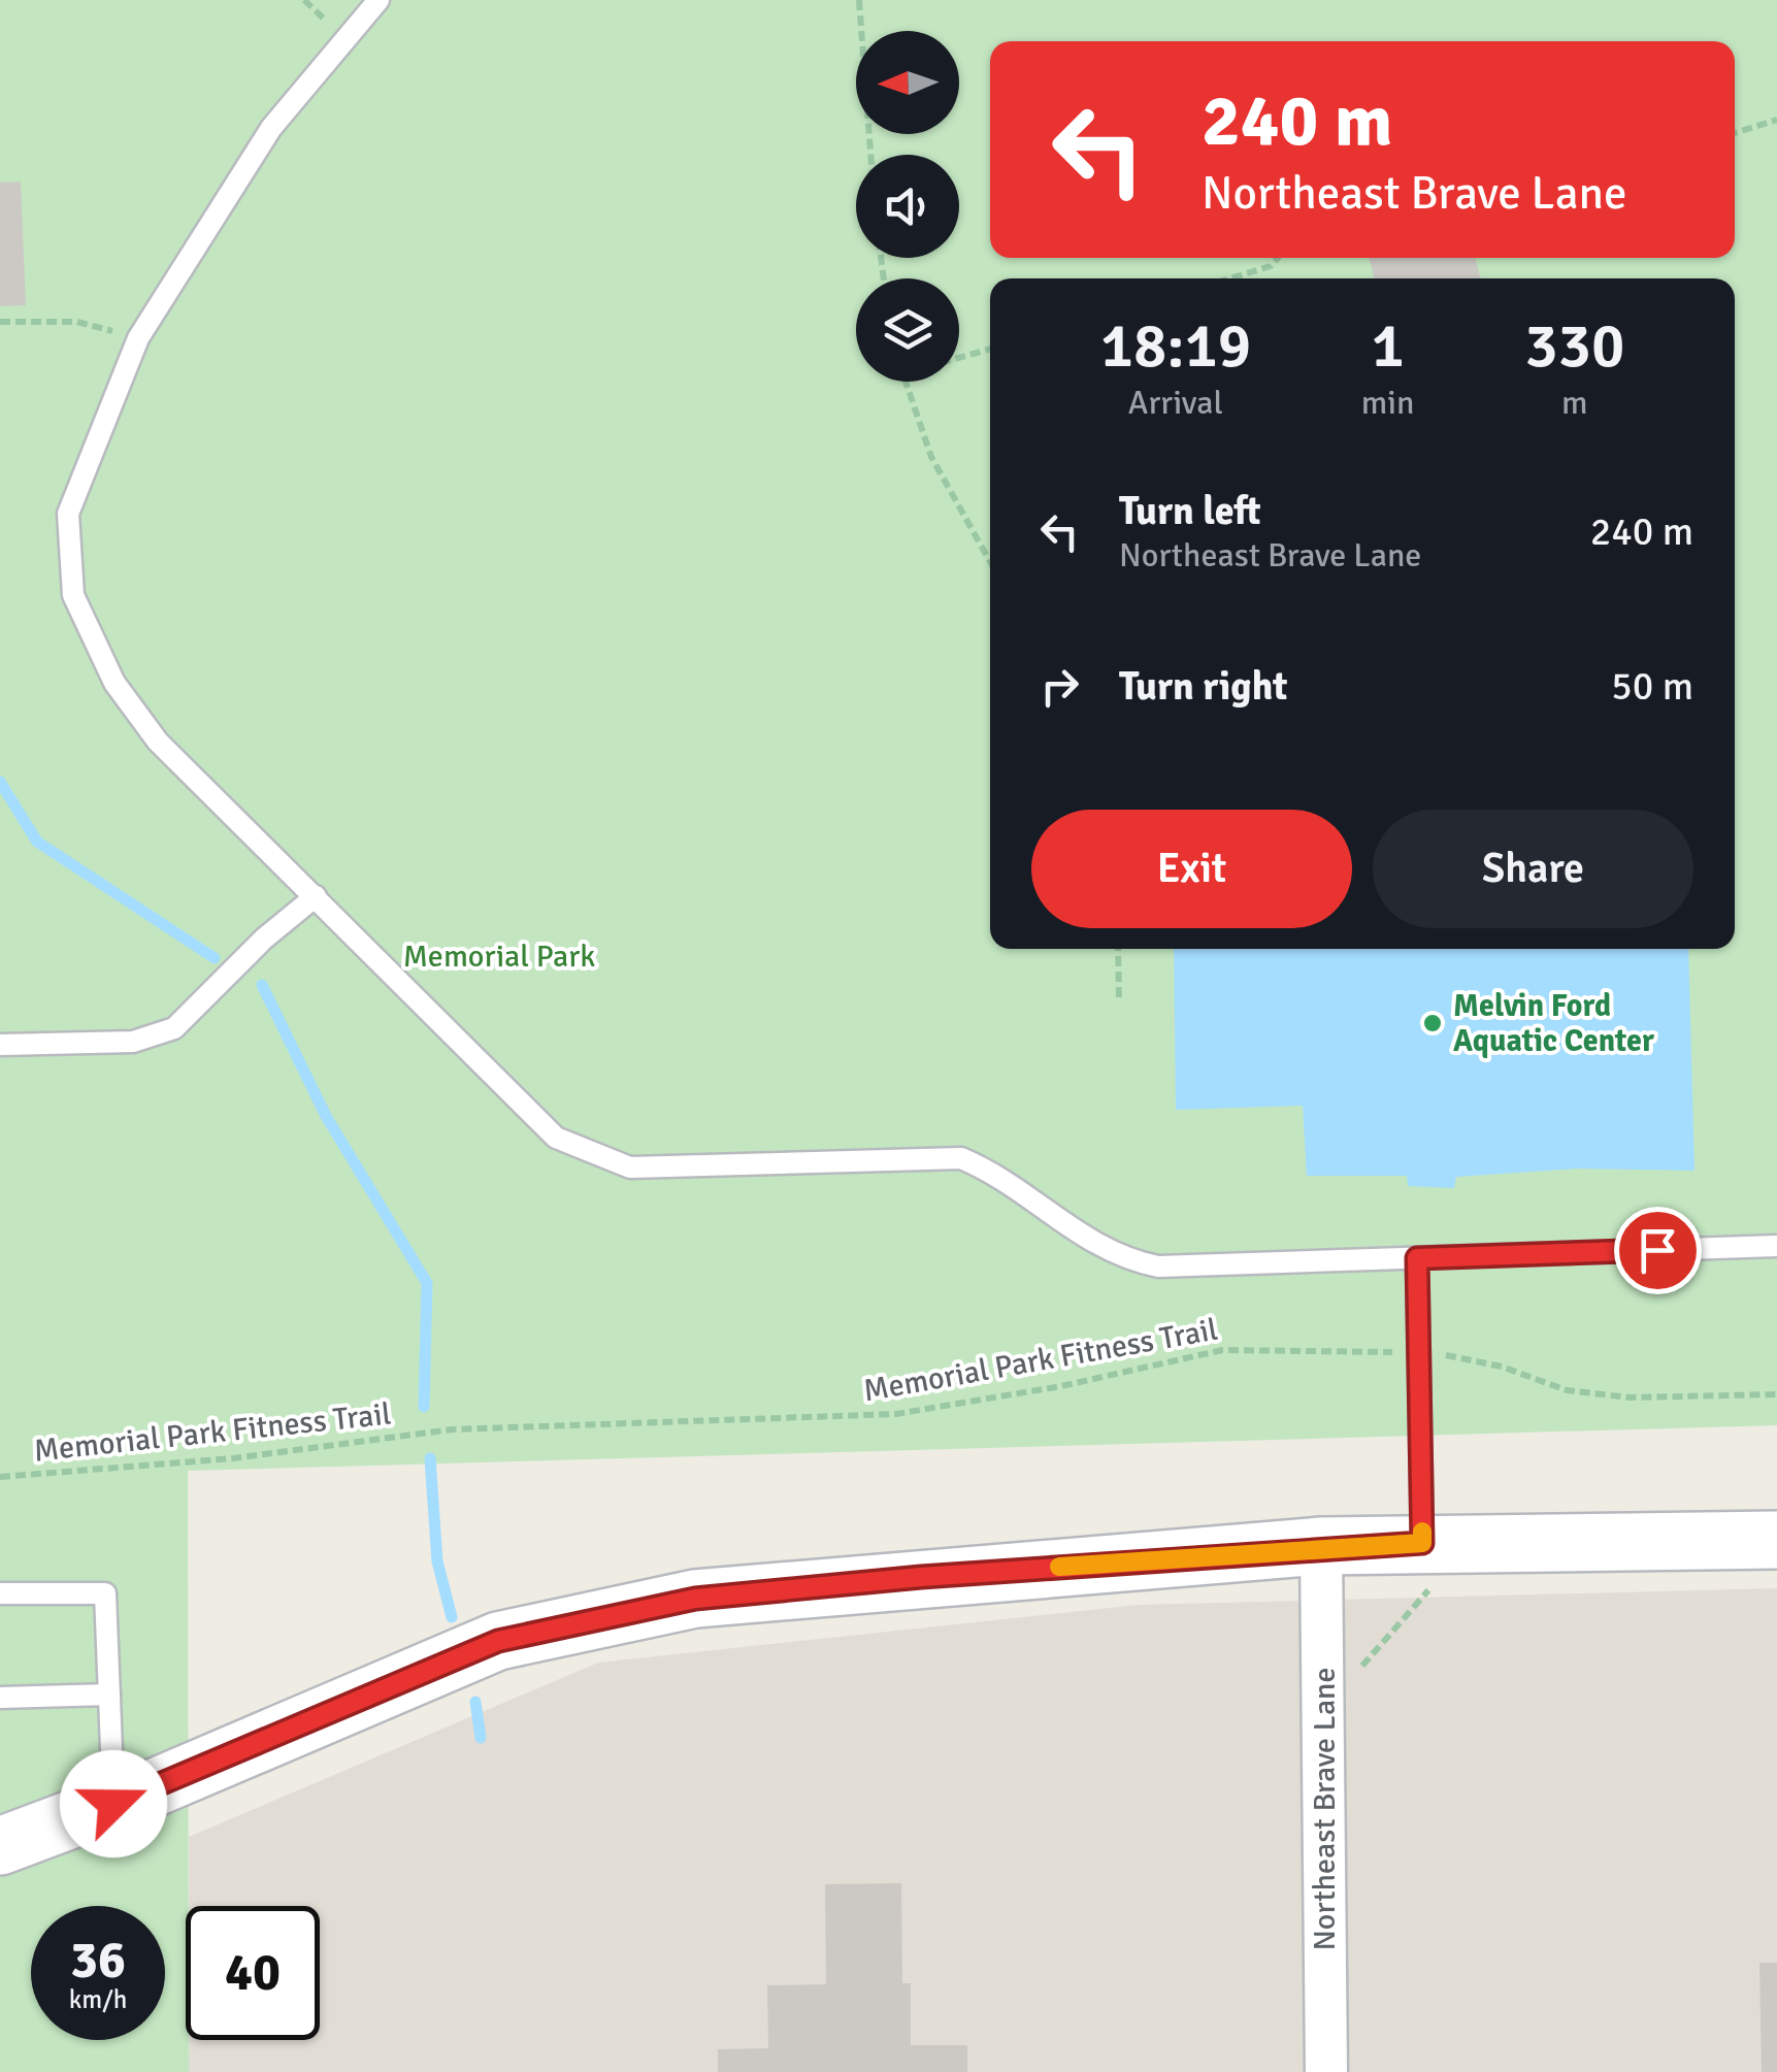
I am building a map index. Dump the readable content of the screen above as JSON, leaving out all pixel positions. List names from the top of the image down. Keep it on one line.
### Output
{"streets":{"street":["Northeast Brave Lane"],"path":["Memorial Park Fitness Trail"]},"parks":["Memorial Park"],"places":["Melvin Ford Aquatic Center"],"north":"left","page":{"turn":["240 m","Northeast Brave Lane"],"eta":["18:19","Arrival","1","min","330","m"],"list":[{"name":"Turn left","note":"Northeast Brave Lane","value":"240 m"},{"name":"Turn right","value":"50 m"}],"buttons":["Exit","Share"],"speed":"36 km/h","limit":"40"}}
